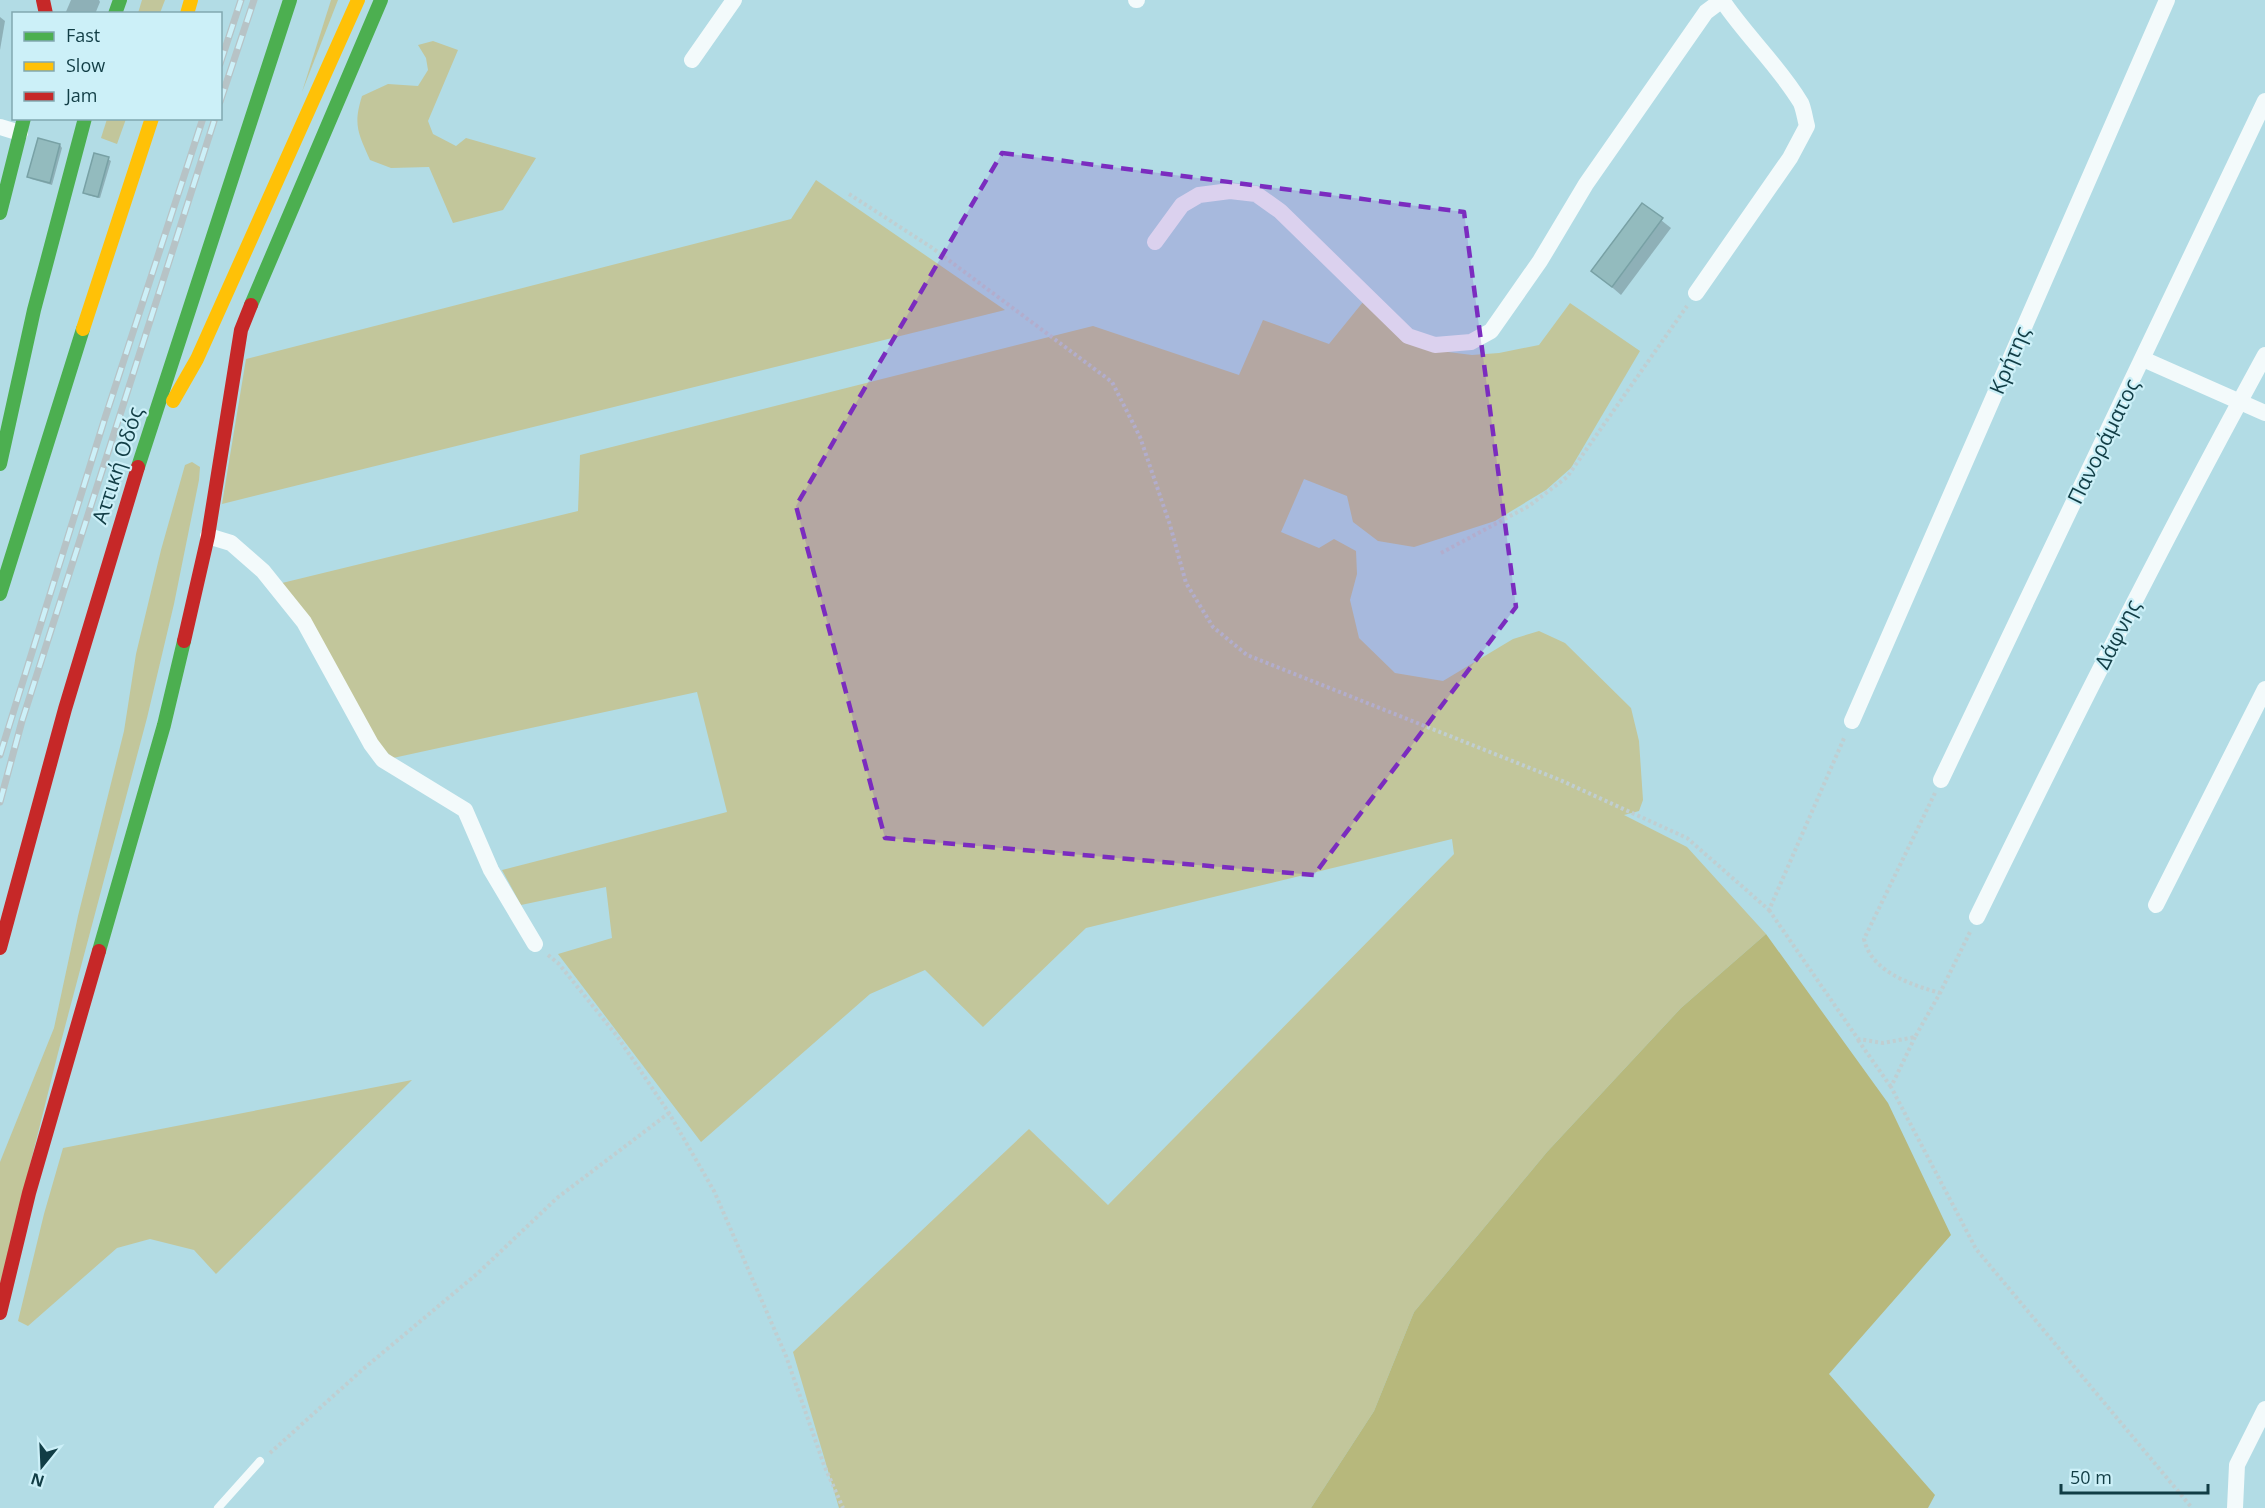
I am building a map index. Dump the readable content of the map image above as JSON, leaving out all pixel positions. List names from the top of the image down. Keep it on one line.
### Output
{"streets":{"main road":["Αττική Οδός"],"street":["Κρήτης","Πανοράματος","Δάφνης"]},"legend":["Fast","Slow","Jam"],"scale_bar":"50 m","north":"bottom"}
